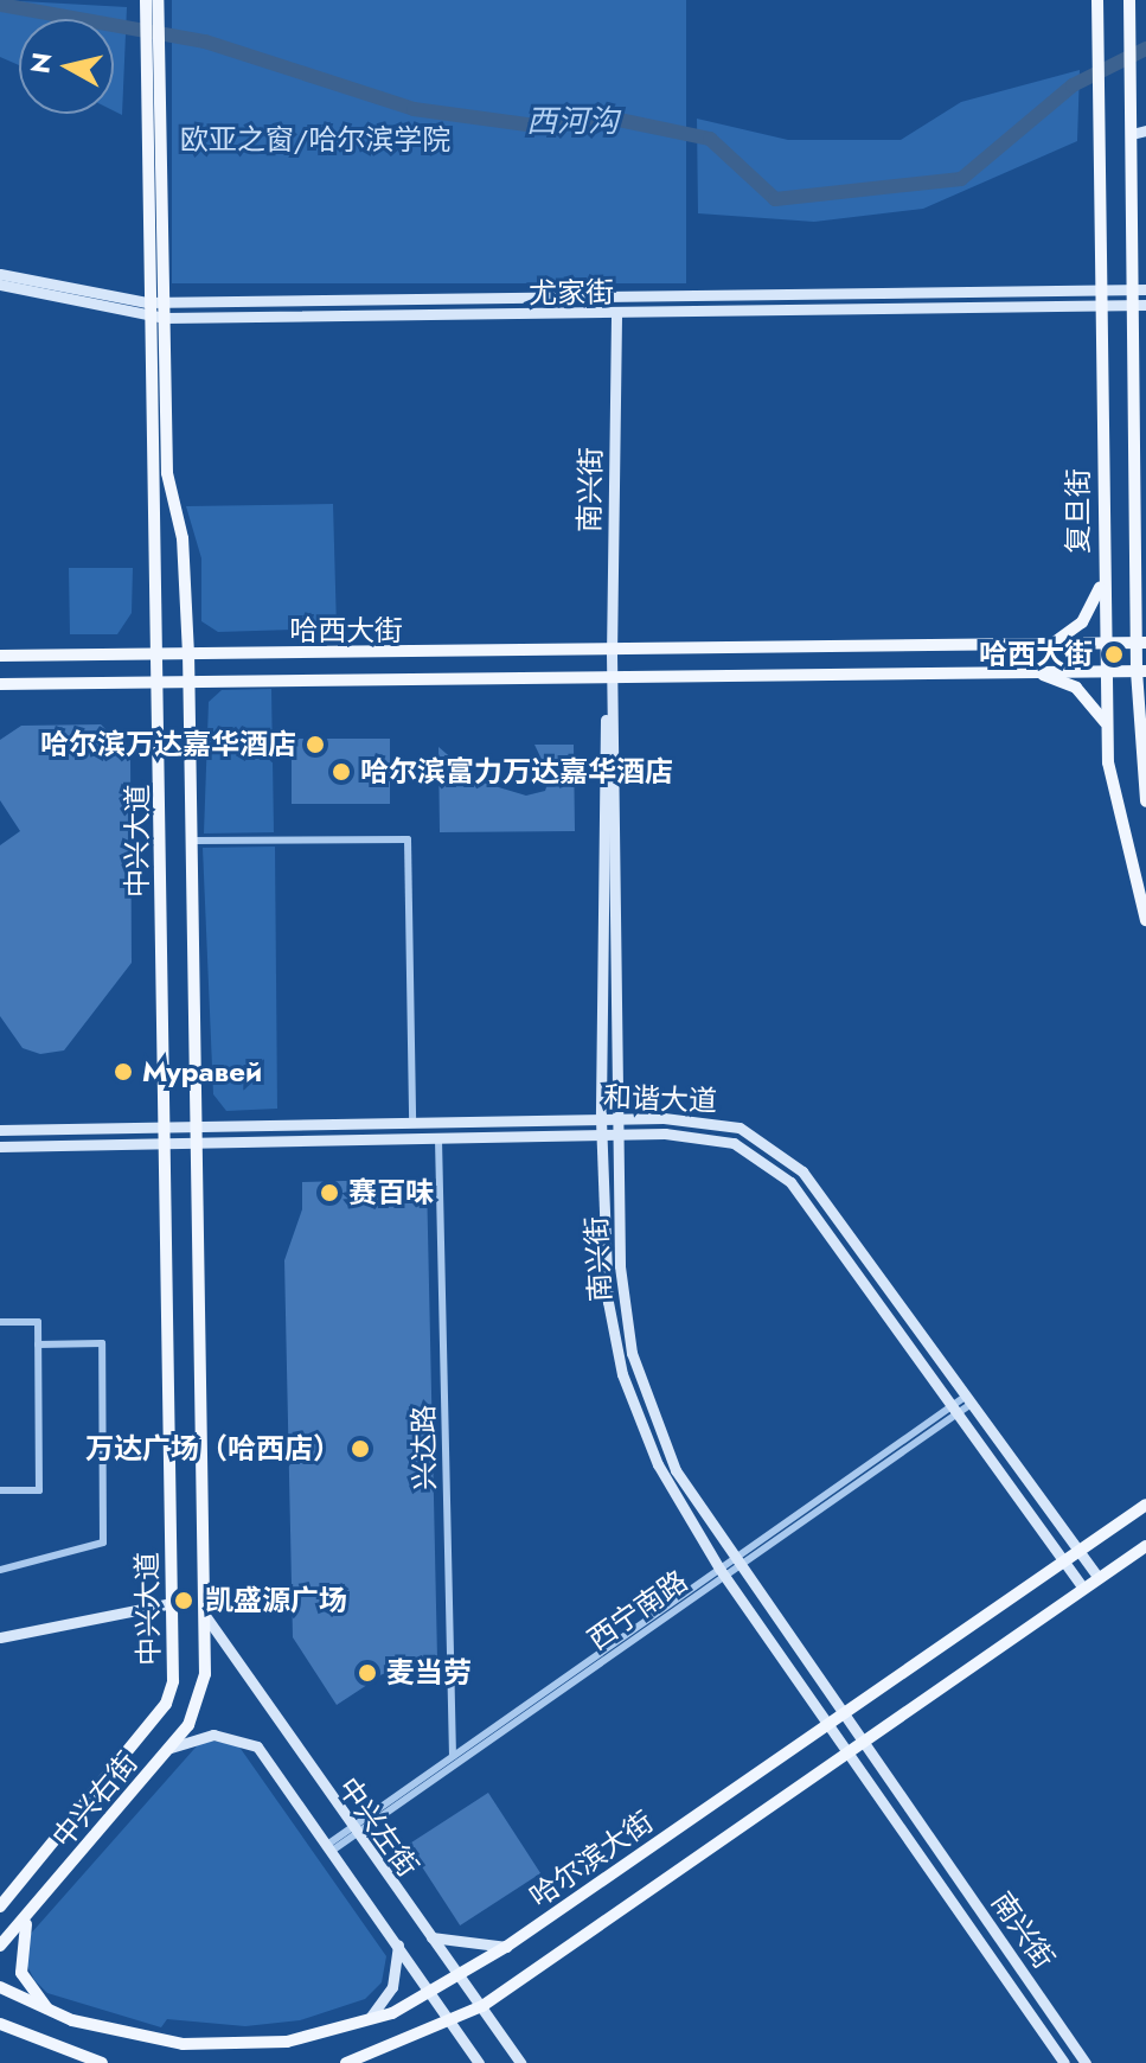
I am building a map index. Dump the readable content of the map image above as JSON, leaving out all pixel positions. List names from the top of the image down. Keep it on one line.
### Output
{"streets":{"main road":["尤家街","南兴街","复旦街","哈西大街","中兴大道","和谐大道","中兴右街","中兴左街","哈尔滨大街"],"street":["兴达路","西宁南路"]},"crossings":[["尤家街","南兴街"],["尤家街","复旦街"],["尤家街","中兴大道"],["南兴街","哈西大街"],["南兴街","和谐大道"],["南兴街","西宁南路"],["南兴街","哈尔滨大街"],["复旦街","哈西大街"],["哈西大街","中兴大道"],["中兴大道","和谐大道"],["中兴大道","中兴右街"],["中兴大道","中兴左街"],["和谐大道","兴达路"],["和谐大道","西宁南路"],["和谐大道","哈尔滨大街"],["兴达路","西宁南路"],["西宁南路","中兴左街"],["中兴右街","中兴左街"],["中兴左街","哈尔滨大街"]],"water":["西河沟"],"parks":["欧亚之窗/哈尔滨学院"],"places":["哈西大街","哈尔滨万达嘉华酒店","哈尔滨富力万达嘉华酒店","Муравей","赛百味","万达广场（哈西店）","凯盛源广场","麦当劳"],"north":"left"}
